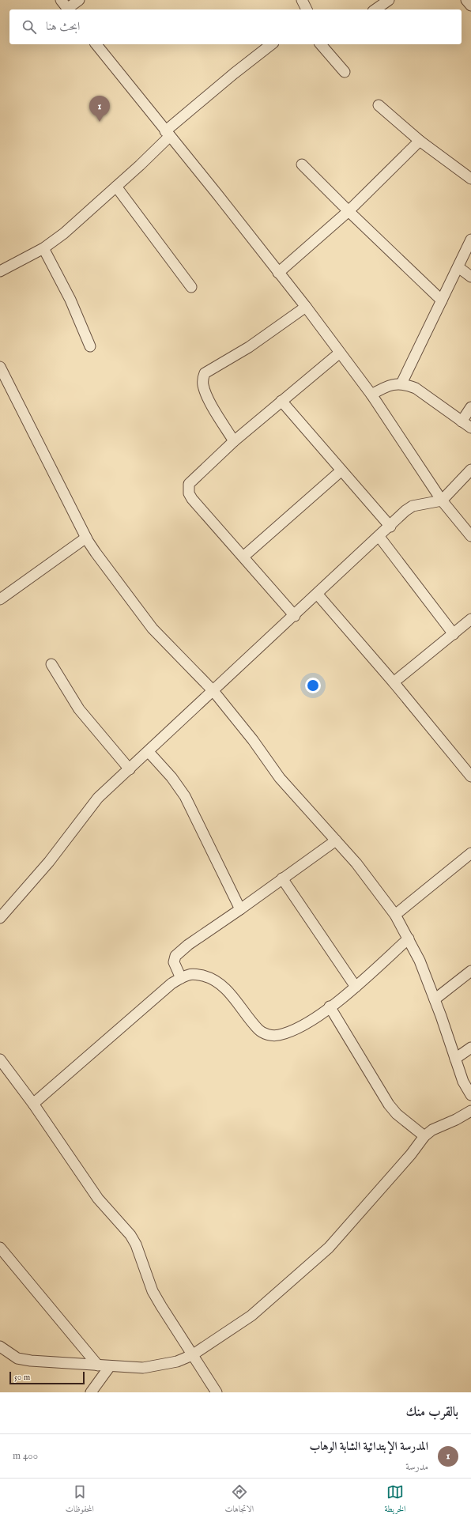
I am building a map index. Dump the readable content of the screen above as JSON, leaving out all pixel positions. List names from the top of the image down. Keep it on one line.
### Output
{"scale_bar":"50 m","page":{"search":"ابحث هنا","pins":"1","scale":"50 m","heading":"بالقرب منك","list":[{"mark":"1","name":"المدرسة الإبتدائية الشابة الوهاب","note":"مدرسة","value":"400 m"}],"nav":["الخريطة","الاتجاهات","المحفوظات"]}}
